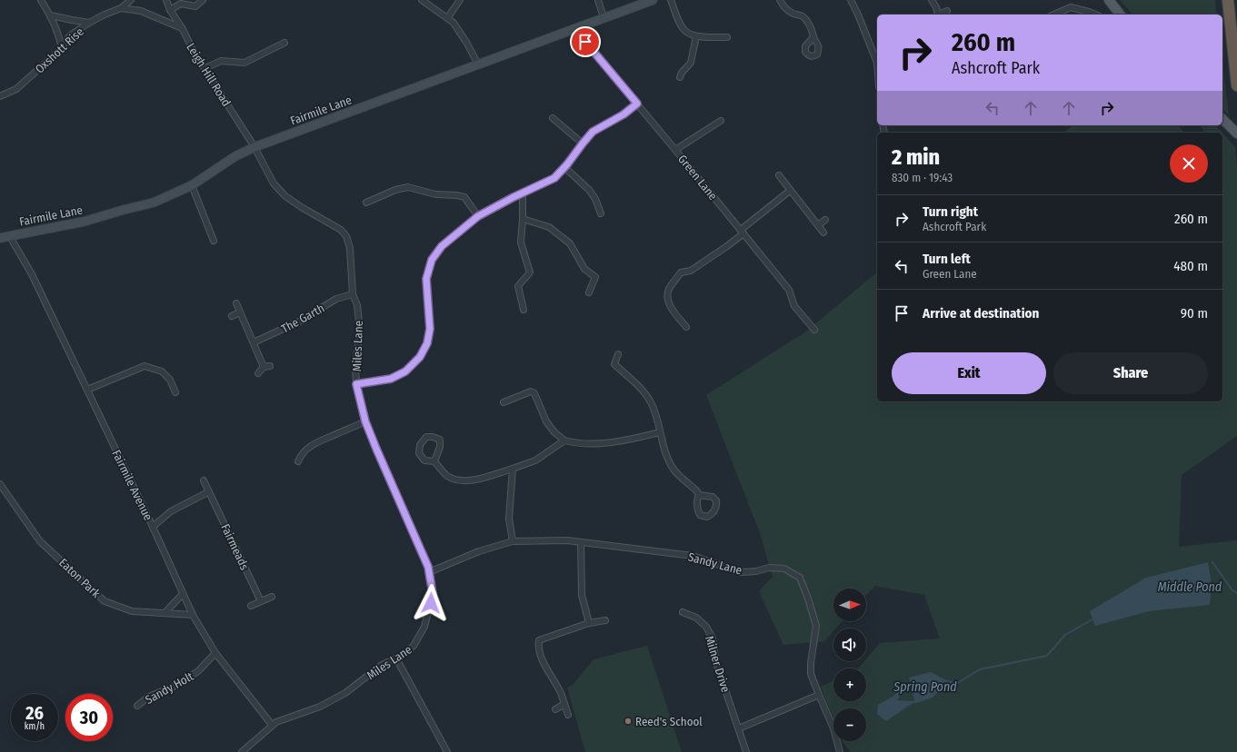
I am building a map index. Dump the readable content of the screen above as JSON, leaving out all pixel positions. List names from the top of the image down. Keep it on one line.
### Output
{"streets":{"street":["Oxshott Rise","Leigh Hill Road","Fairmile Lane","Green Lane","The Garth","Miles Lane","Fairmile Avenue","Fairmeads","Sandy Lane","Eaton Park","Milner Drive","Sandy Holt"]},"crossings":[["Oxshott Rise","Leigh Hill Road"],["Leigh Hill Road","Fairmile Lane"],["Leigh Hill Road","Miles Lane"],["Fairmile Lane","Green Lane"],["Fairmile Lane","Miles Lane"],["Fairmile Lane","Fairmile Avenue"],["The Garth","Miles Lane"],["Miles Lane","Fairmile Avenue"],["Miles Lane","Sandy Lane"],["Fairmile Avenue","Eaton Park"],["Fairmile Avenue","Sandy Holt"]],"water":["Middle Pond","Spring Pond"],"places":["Reed's School"],"north":"right","page":{"turn":["260 m","Ashcroft Park"],"heading":["2 min","830 m · 19:43"],"list":[{"name":"Turn right","note":"Ashcroft Park","value":"260 m"},{"name":"Turn left","note":"Green Lane","value":"480 m"},{"name":"Arrive at destination","value":"90 m"}],"buttons":["Exit","Share"],"map_buttons":["+","−"],"speed":"26 km/h","limit":"30"}}
